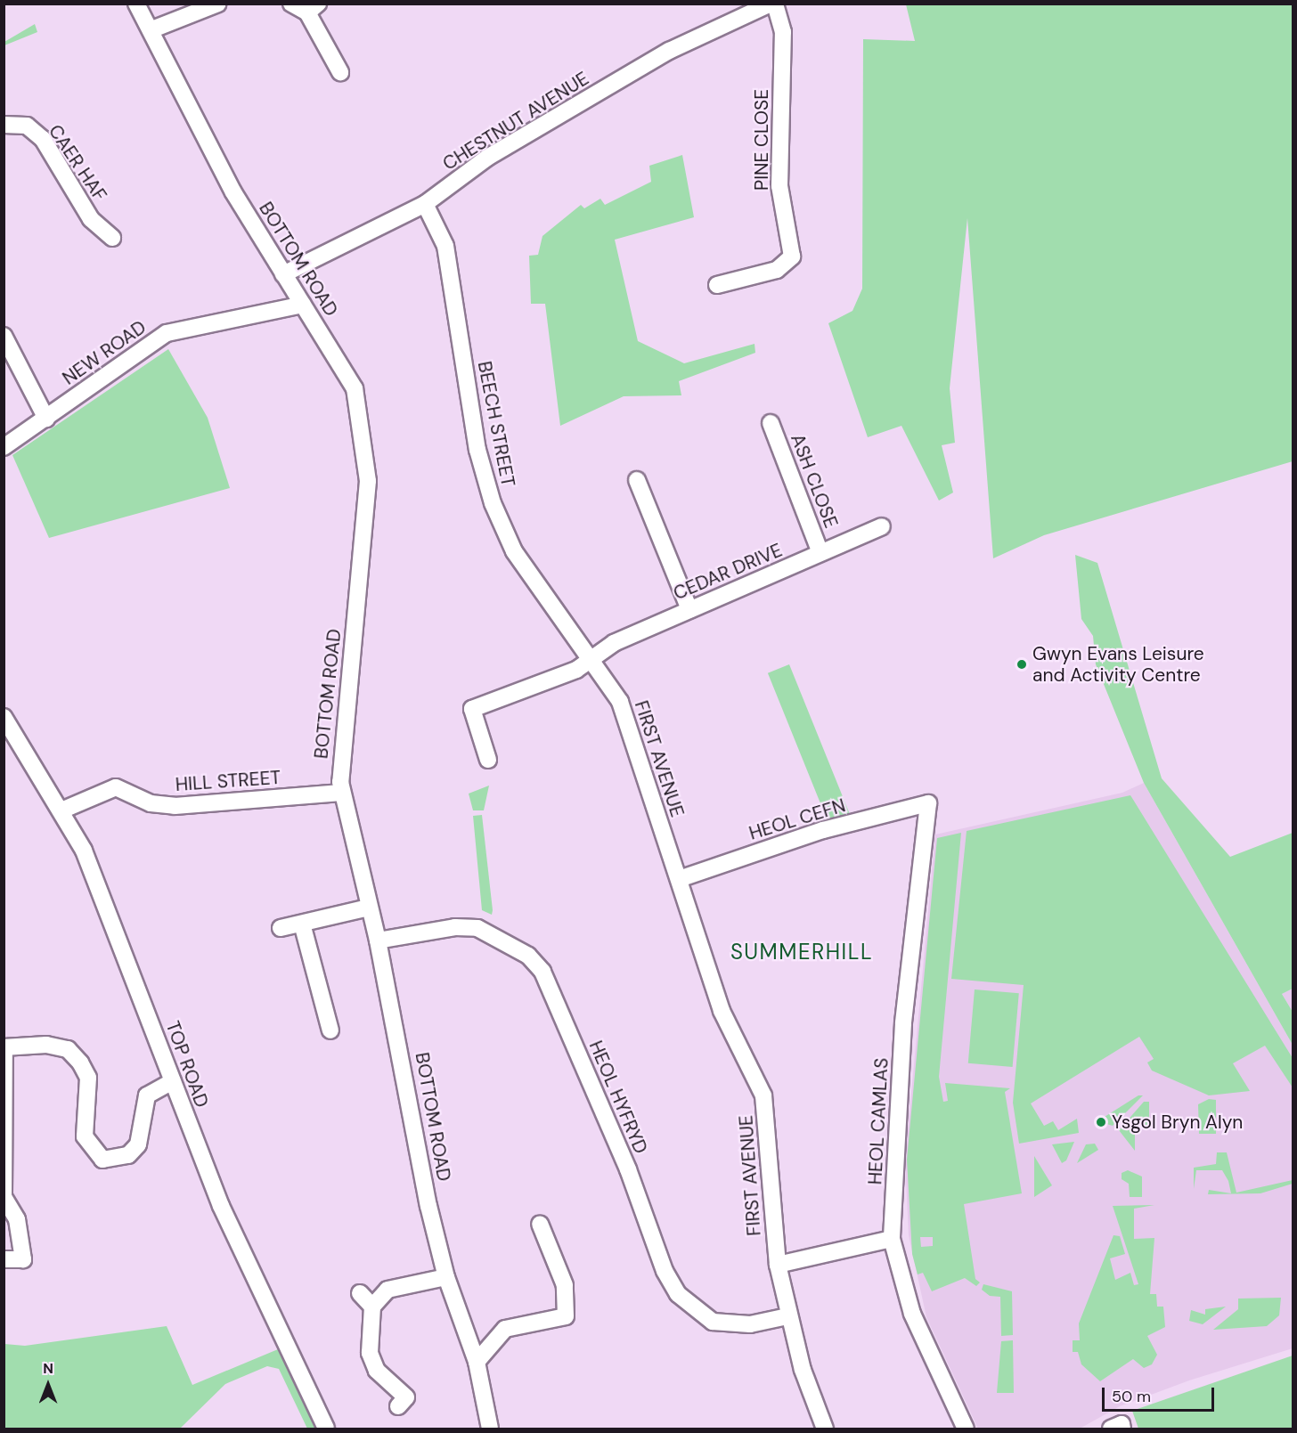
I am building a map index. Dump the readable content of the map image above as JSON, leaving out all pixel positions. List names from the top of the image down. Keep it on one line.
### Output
{"streets":{"street":["CHESTNUT AVENUE","PINE CLOSE","CAER HAF","BOTTOM ROAD","NEW ROAD","BEECH STREET","ASH CLOSE","CEDAR DRIVE","FIRST AVENUE","HILL STREET","HEOL CEFN","TOP ROAD","HEOL HYFRYD","HEOL CAMLAS"]},"crossings":[["CHESTNUT AVENUE","BOTTOM ROAD"],["CHESTNUT AVENUE","BEECH STREET"],["BOTTOM ROAD","NEW ROAD"],["BOTTOM ROAD","HILL STREET"],["BOTTOM ROAD","HEOL HYFRYD"],["BEECH STREET","CEDAR DRIVE"],["BEECH STREET","FIRST AVENUE"],["ASH CLOSE","CEDAR DRIVE"],["CEDAR DRIVE","FIRST AVENUE"],["FIRST AVENUE","HEOL CEFN"],["FIRST AVENUE","HEOL HYFRYD"],["HILL STREET","TOP ROAD"],["HEOL CEFN","HEOL CAMLAS"]],"districts":["SUMMERHILL"],"places":["Gwyn Evans Leisure and Activity Centre","Ysgol Bryn Alyn"],"scale_bar":"50 m","north":"top"}
